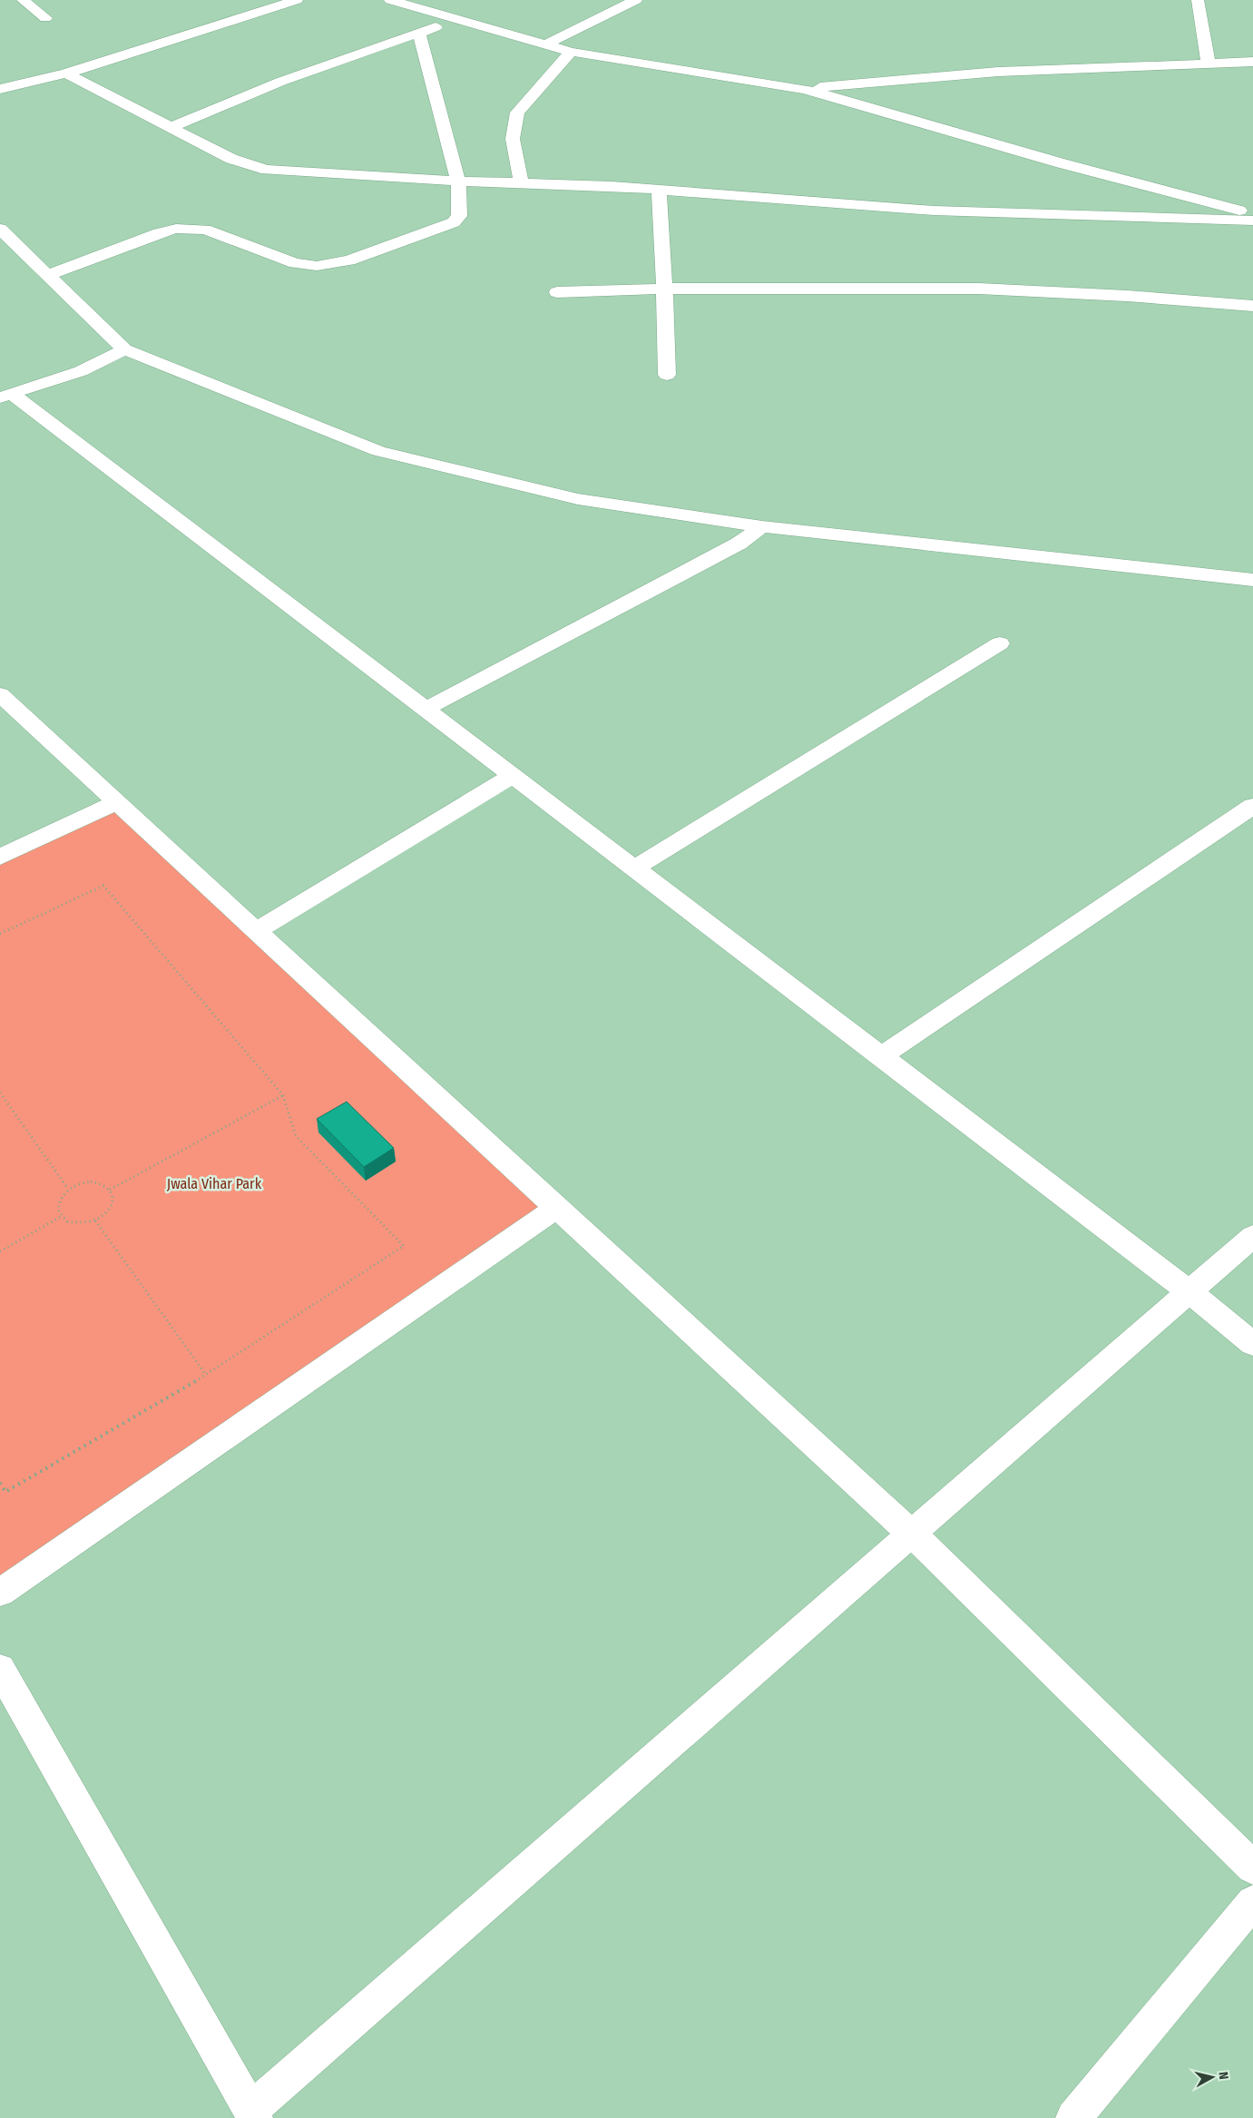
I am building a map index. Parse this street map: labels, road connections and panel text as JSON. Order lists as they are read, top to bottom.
{
  "parks": ["Jwala Vihar Park"],
  "north": "right"
}
